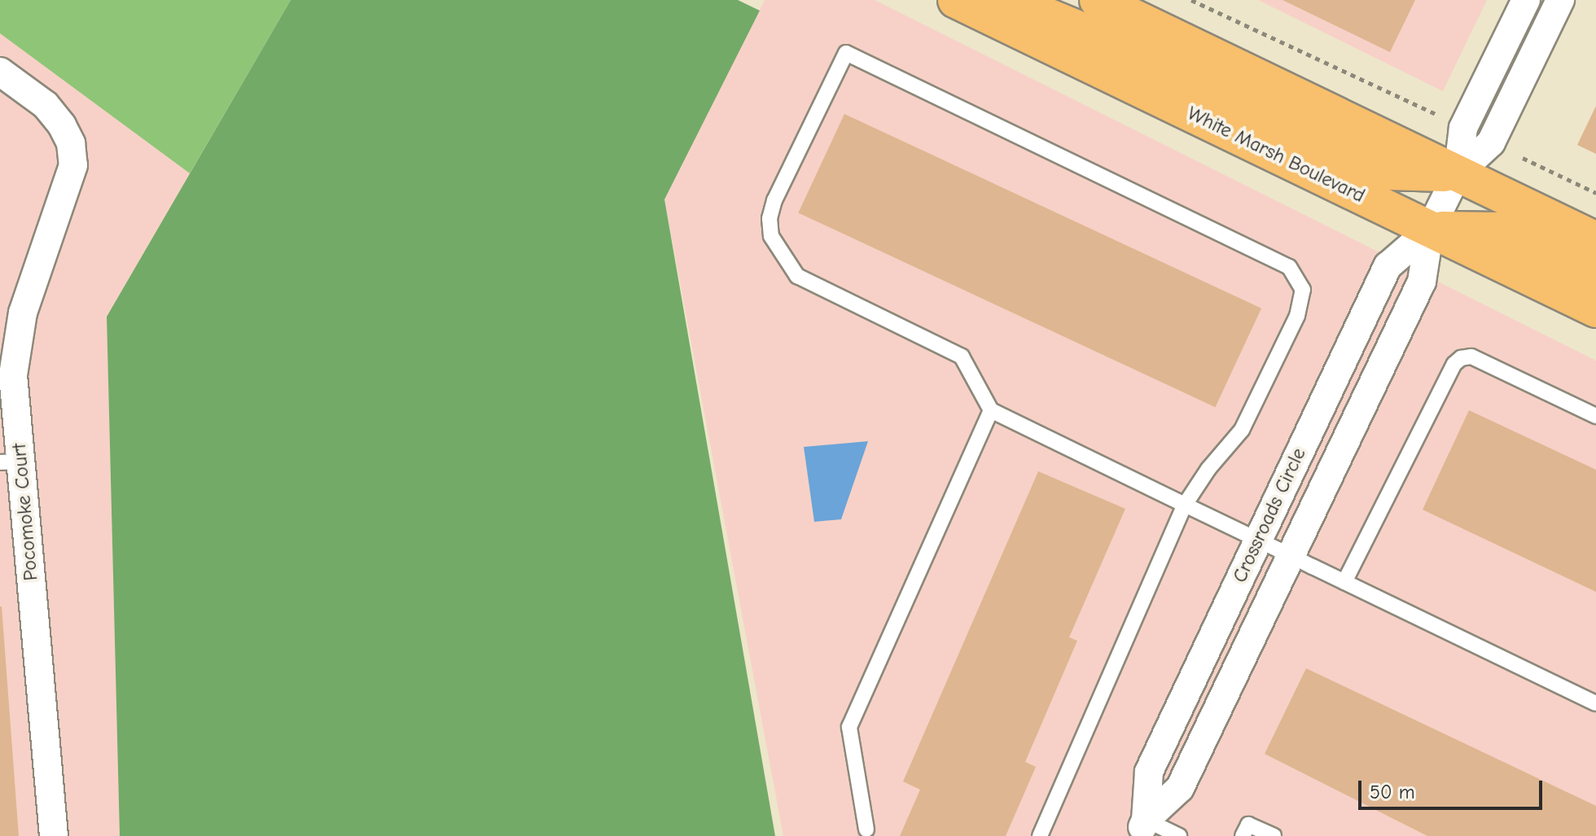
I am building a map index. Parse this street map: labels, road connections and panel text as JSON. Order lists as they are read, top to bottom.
{
  "streets": {
    "main road": ["White Marsh Boulevard"],
    "street": ["Pocomoke Court", "Crossroads Circle"]
  },
  "crossings": [
    ["White Marsh Boulevard", "Crossroads Circle"]
  ],
  "scale_bar": "50 m"
}
